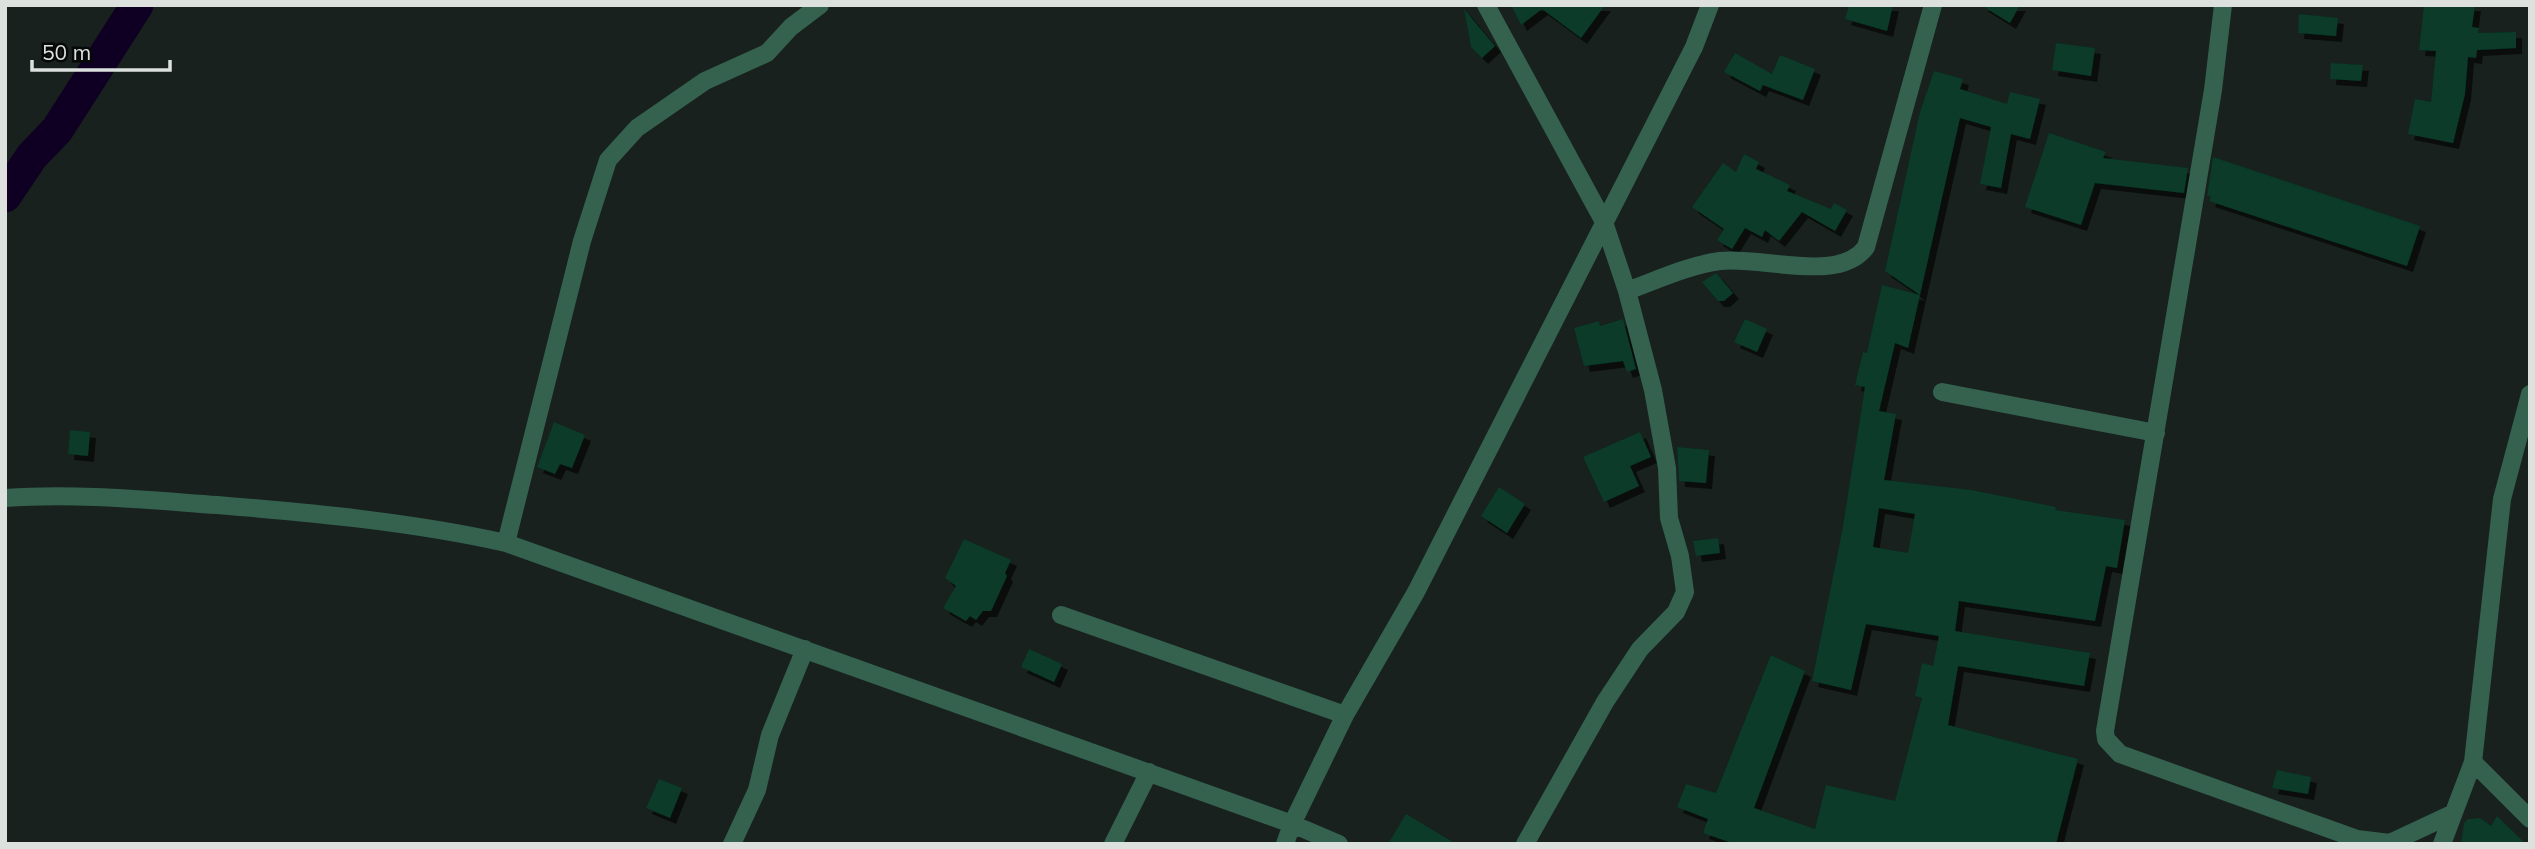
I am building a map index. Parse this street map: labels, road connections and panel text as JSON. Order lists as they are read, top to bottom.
{
  "scale_bar": "50 m"
}
